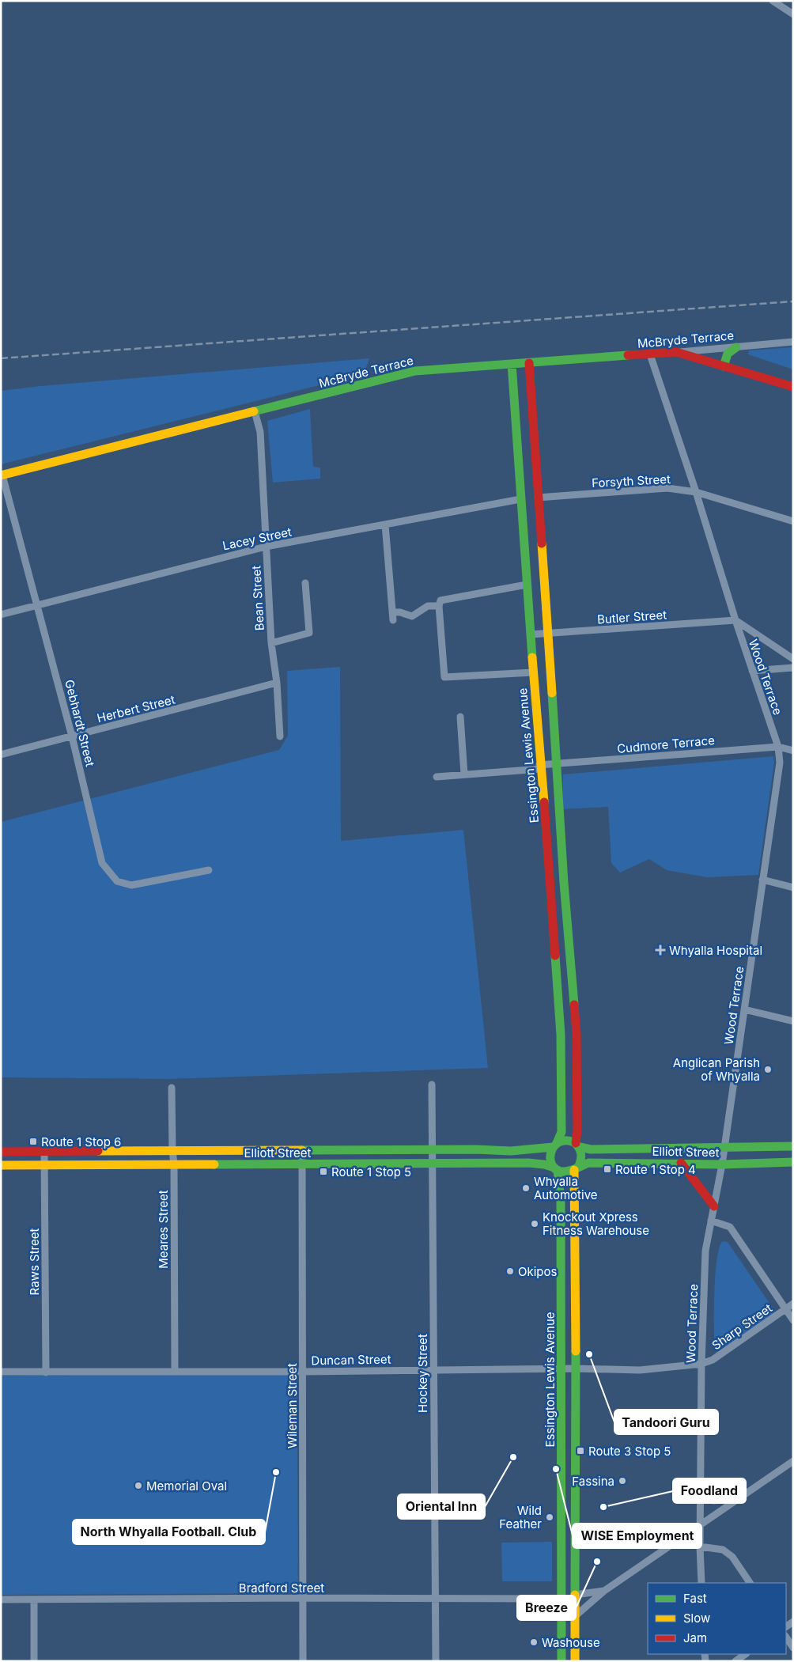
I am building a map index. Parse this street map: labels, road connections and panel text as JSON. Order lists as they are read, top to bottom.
{
  "streets": {
    "street": [
      "McBryde Terrace",
      "Forsyth Street",
      "Lacey Street",
      "Bean Street",
      "Butler Street",
      "Wood Terrace",
      "Herbert Street",
      "Gebhardt Street",
      "Cudmore Terrace",
      "Essington Lewis Avenue",
      "Elliott Street",
      "Meares Street",
      "Raws Street",
      "Sharp Street",
      "Duncan Street",
      "Hockey Street",
      "Wileman Street",
      "Bradford Street"
    ]
  },
  "crossings": [
    ["McBryde Terrace", "Bean Street"],
    ["McBryde Terrace", "Wood Terrace"],
    ["McBryde Terrace", "Gebhardt Street"],
    ["McBryde Terrace", "Essington Lewis Avenue"],
    ["Forsyth Street", "Wood Terrace"],
    ["Lacey Street", "Bean Street"],
    ["Lacey Street", "Gebhardt Street"],
    ["Lacey Street", "Essington Lewis Avenue"],
    ["Bean Street", "Herbert Street"],
    ["Butler Street", "Wood Terrace"],
    ["Butler Street", "Essington Lewis Avenue"],
    ["Wood Terrace", "Cudmore Terrace"],
    ["Wood Terrace", "Elliott Street"],
    ["Wood Terrace", "Sharp Street"],
    ["Wood Terrace", "Duncan Street"],
    ["Herbert Street", "Gebhardt Street"],
    ["Cudmore Terrace", "Essington Lewis Avenue"],
    ["Essington Lewis Avenue", "Elliott Street"],
    ["Essington Lewis Avenue", "Duncan Street"],
    ["Essington Lewis Avenue", "Bradford Street"],
    ["Elliott Street", "Meares Street"],
    ["Elliott Street", "Raws Street"],
    ["Elliott Street", "Hockey Street"],
    ["Elliott Street", "Wileman Street"],
    ["Meares Street", "Duncan Street"],
    ["Raws Street", "Duncan Street"],
    ["Sharp Street", "Duncan Street"],
    ["Duncan Street", "Hockey Street"],
    ["Duncan Street", "Wileman Street"],
    ["Hockey Street", "Bradford Street"],
    ["Wileman Street", "Bradford Street"]
  ],
  "places": {
    "health": ["Whyalla Hospital"],
    "other": [
      "Anglican Parish of Whyalla",
      "Whyalla Automotive",
      "Knockout Xpress Fitness Warehouse",
      "Okipos",
      "Tandoori Guru",
      "Oriental Inn",
      "WISE Employment",
      "North Whyalla Football. Club",
      "Fassina",
      "Memorial Oval",
      "Foodland",
      "Wild Feather",
      "Breeze",
      "Washouse"
    ],
    "transit": [
      "Route 1 Stop 6",
      "Route 1 Stop 4",
      "Route 1 Stop 5",
      "Route 3 Stop 5"
    ]
  },
  "legend": ["Fast", "Slow", "Jam"]
}
